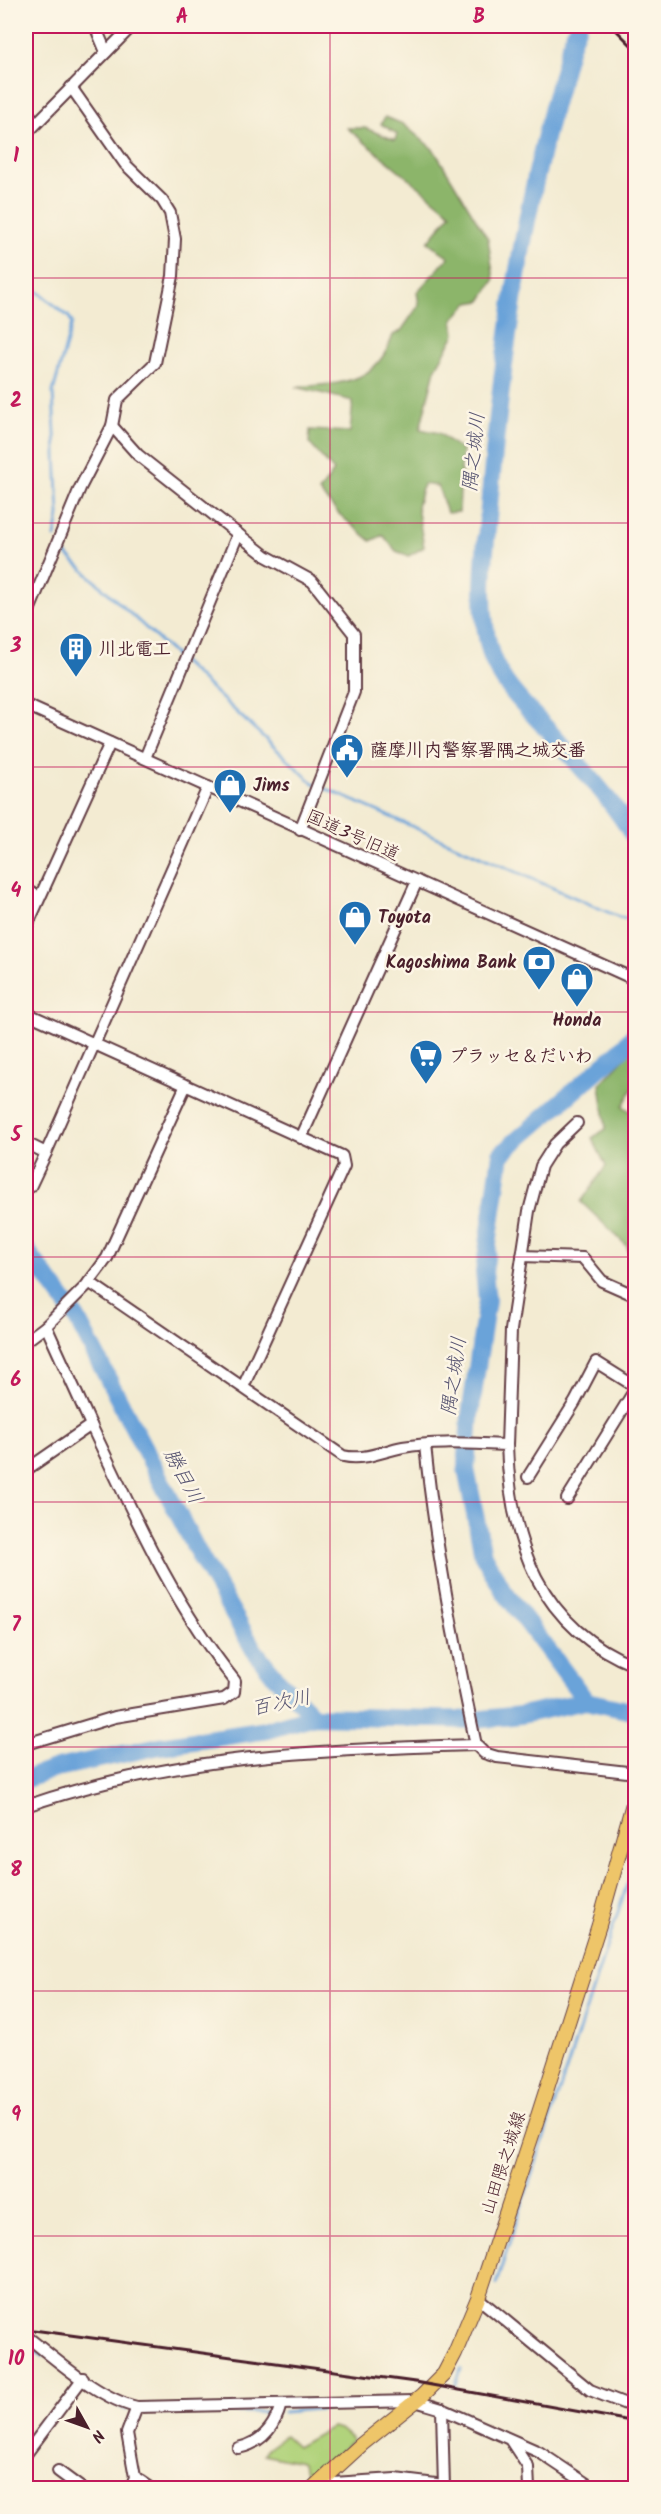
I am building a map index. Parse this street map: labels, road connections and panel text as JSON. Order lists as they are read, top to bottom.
{
  "streets": {
    "main road": ["山田隈之城線"],
    "street": ["国道3号旧道"]
  },
  "water": ["隅之城川", "勝目川", "百次川"],
  "places": {
    "building": ["川北電工"],
    "public building": ["薩摩川内警察署隅之城交番"],
    "shop": ["Jims", "Toyota", "Honda"],
    "bank": ["Kagoshima Bank"],
    "supermarket": ["プラッセ＆だいわ"]
  },
  "north": "bottom right",
  "grid": {
    "columns": ["A", "B"],
    "rows": [
      "1",
      "2",
      "3",
      "4",
      "5",
      "6",
      "7",
      "8",
      "9",
      "10"
    ]
  }
}
